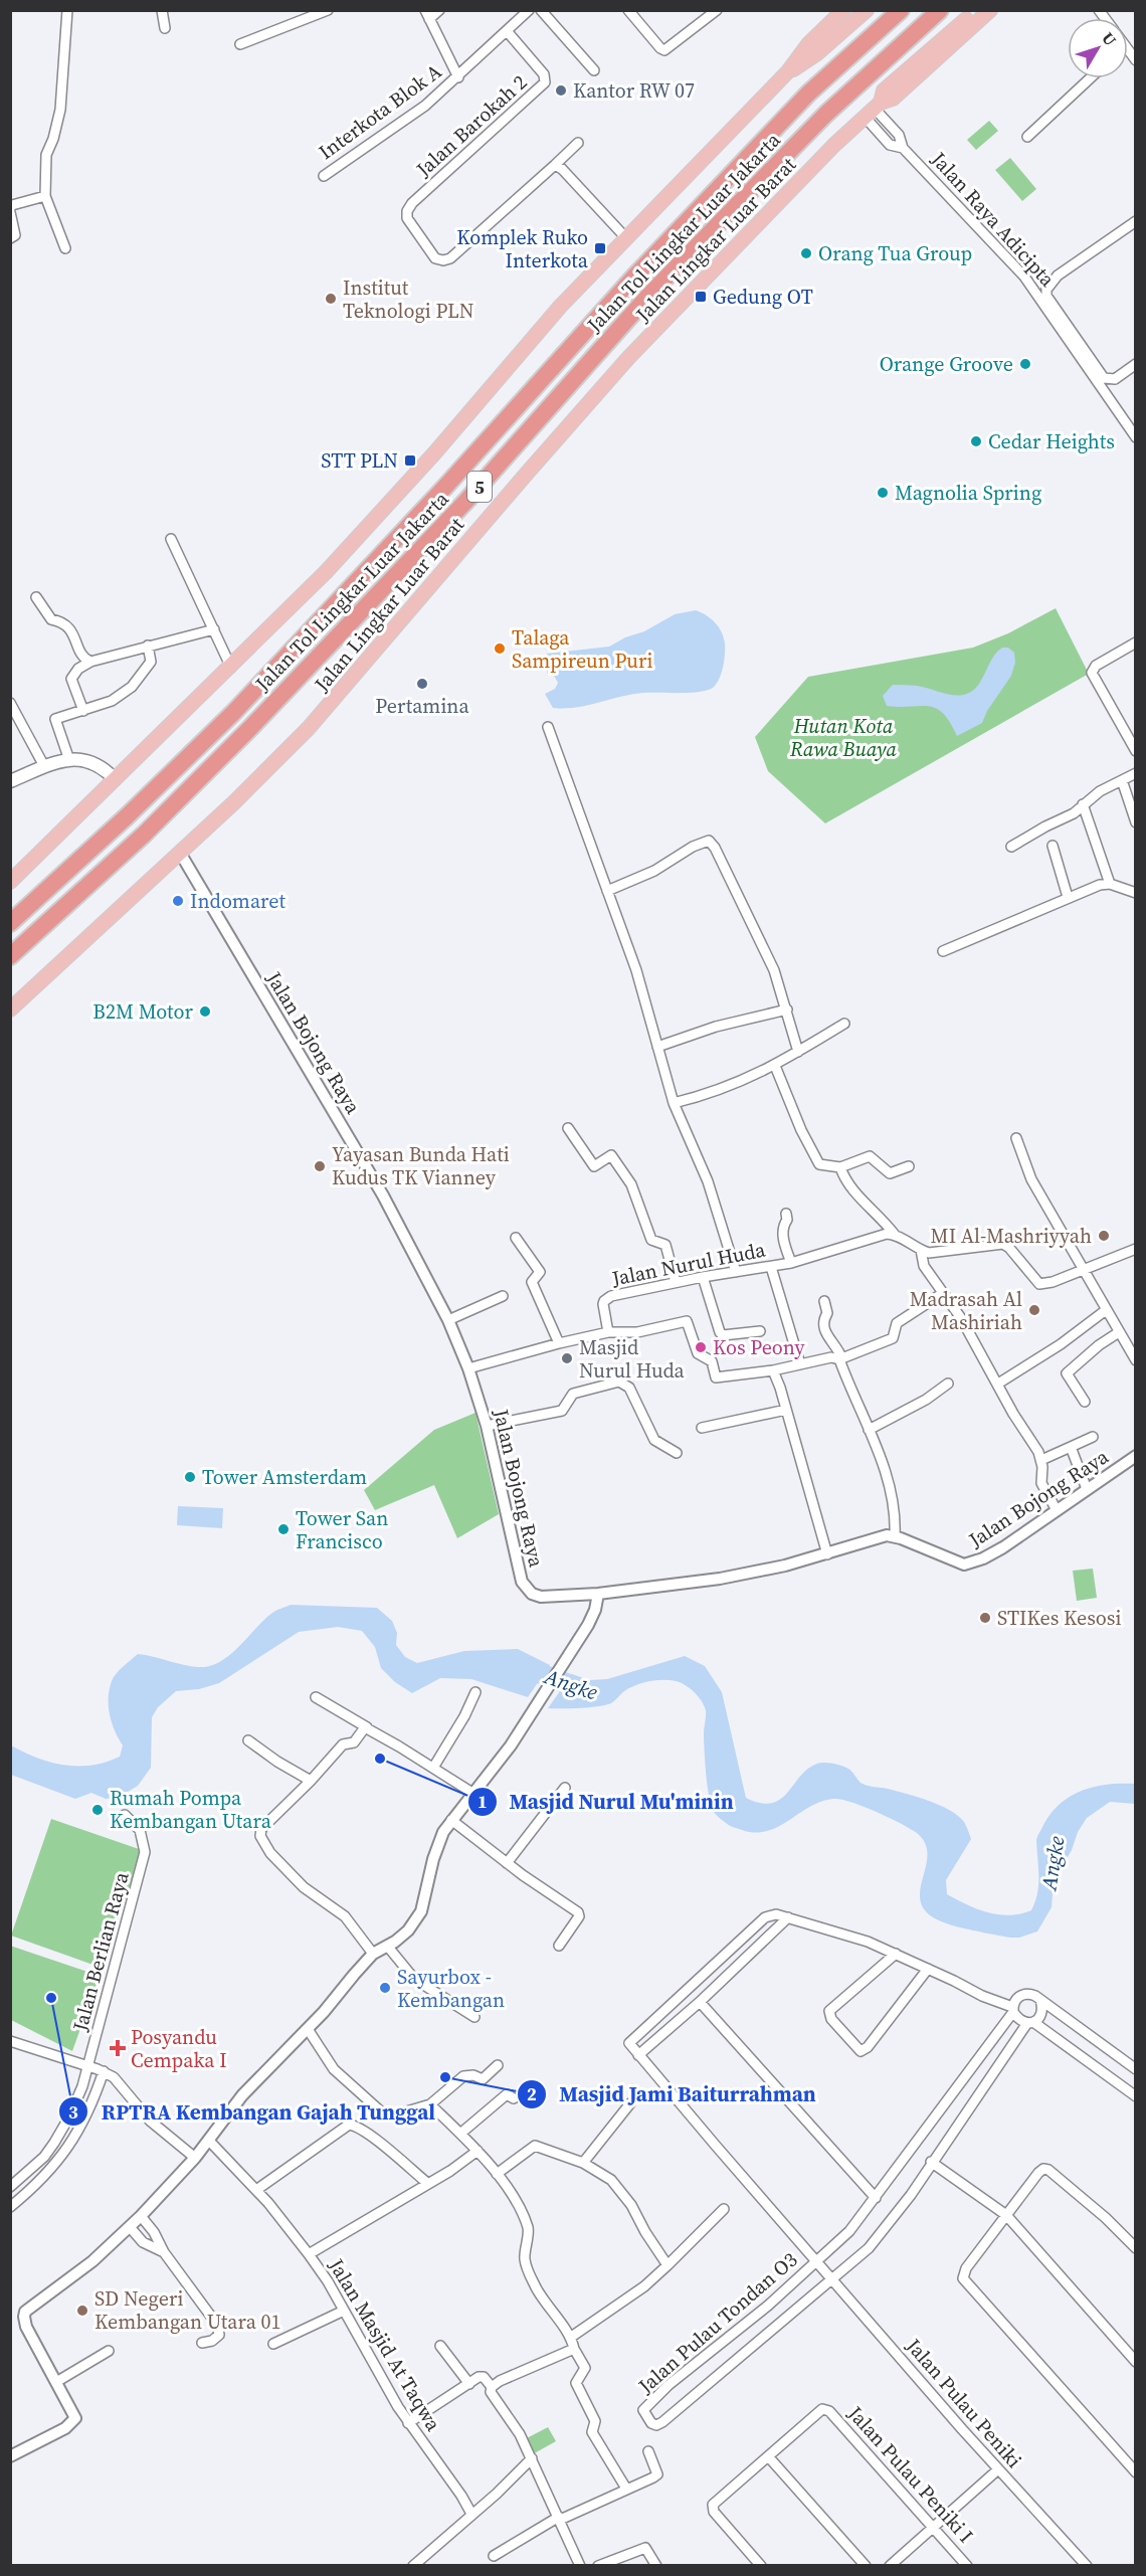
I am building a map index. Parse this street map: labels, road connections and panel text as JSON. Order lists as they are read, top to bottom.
{
  "streets": {
    "highway": ["Jalan Tol Lingkar Luar Jakarta", "5"],
    "main road": ["Jalan Lingkar Luar Barat"],
    "street": [
      "Interkota Blok A",
      "Jalan Barokah 2",
      "Jalan Raya Adicipta",
      "Jalan Bojong Raya",
      "Jalan Nurul Huda",
      "Jalan Berlian Raya",
      "Jalan Pulau Tondan O3",
      "Jalan Masjid At Taqwa",
      "Jalan Pulau Peniki",
      "Jalan Pulau Peniki I"
    ]
  },
  "crossings": [
    ["Interkota Blok A", "Jalan Barokah 2"],
    ["Jalan Raya Adicipta", "Jalan Lingkar Luar Barat"],
    ["Jalan Lingkar Luar Barat", "Jalan Bojong Raya"],
    ["Jalan Pulau Tondan O3", "Jalan Pulau Peniki"]
  ],
  "water": ["Angke"],
  "parks": ["Hutan Kota Rawa Buaya"],
  "places": {
    "other": [
      "Kantor RW 07",
      "Orang Tua Group",
      "Institut Teknologi PLN",
      "Orange Groove",
      "Cedar Heights",
      "Magnolia Spring",
      "Talaga Sampireun Puri",
      "Pertamina",
      "Indomaret",
      "B2M Motor",
      "Yayasan Bunda Hati Kudus TK Vianney",
      "MI Al-Mashriyyah",
      "Madrasah Al Mashiriah",
      "Kos Peony",
      "Masjid Nurul Huda",
      "Tower Amsterdam",
      "Tower San Francisco",
      "STIKes Kesosi",
      "Masjid Nurul Mu'minin",
      "Rumah Pompa Kembangan Utara",
      "Sayurbox - Kembangan",
      "RPTRA Kembangan Gajah Tunggal",
      "Masjid Jami Baiturrahman",
      "SD Negeri Kembangan Utara 01"
    ],
    "transit": ["Komplek Ruko Interkota", "Gedung OT", "STT PLN"],
    "health": ["Posyandu Cempaka I"]
  },
  "north": "top right"
}
